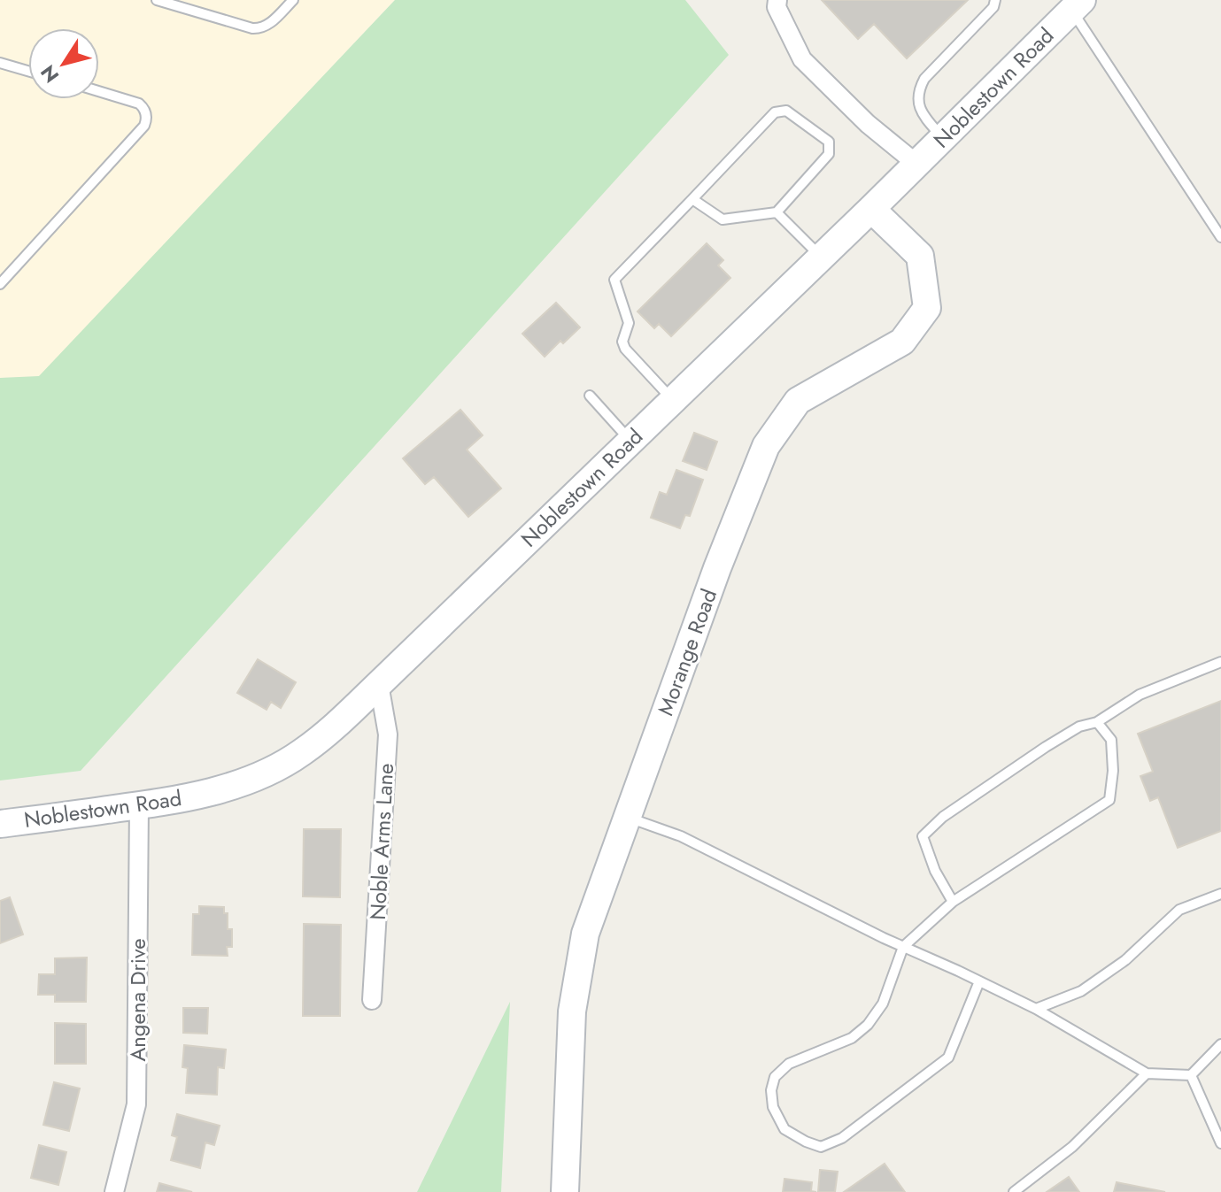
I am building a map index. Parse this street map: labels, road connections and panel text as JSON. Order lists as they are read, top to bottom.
{
  "streets": {
    "main road": ["Noblestown Road", "Morange Road"],
    "street": ["Noble Arms Lane", "Angena Drive"]
  },
  "crossings": [
    ["Noblestown Road", "Morange Road"],
    ["Noblestown Road", "Noble Arms Lane"],
    ["Noblestown Road", "Angena Drive"]
  ],
  "north": "bottom left"
}
